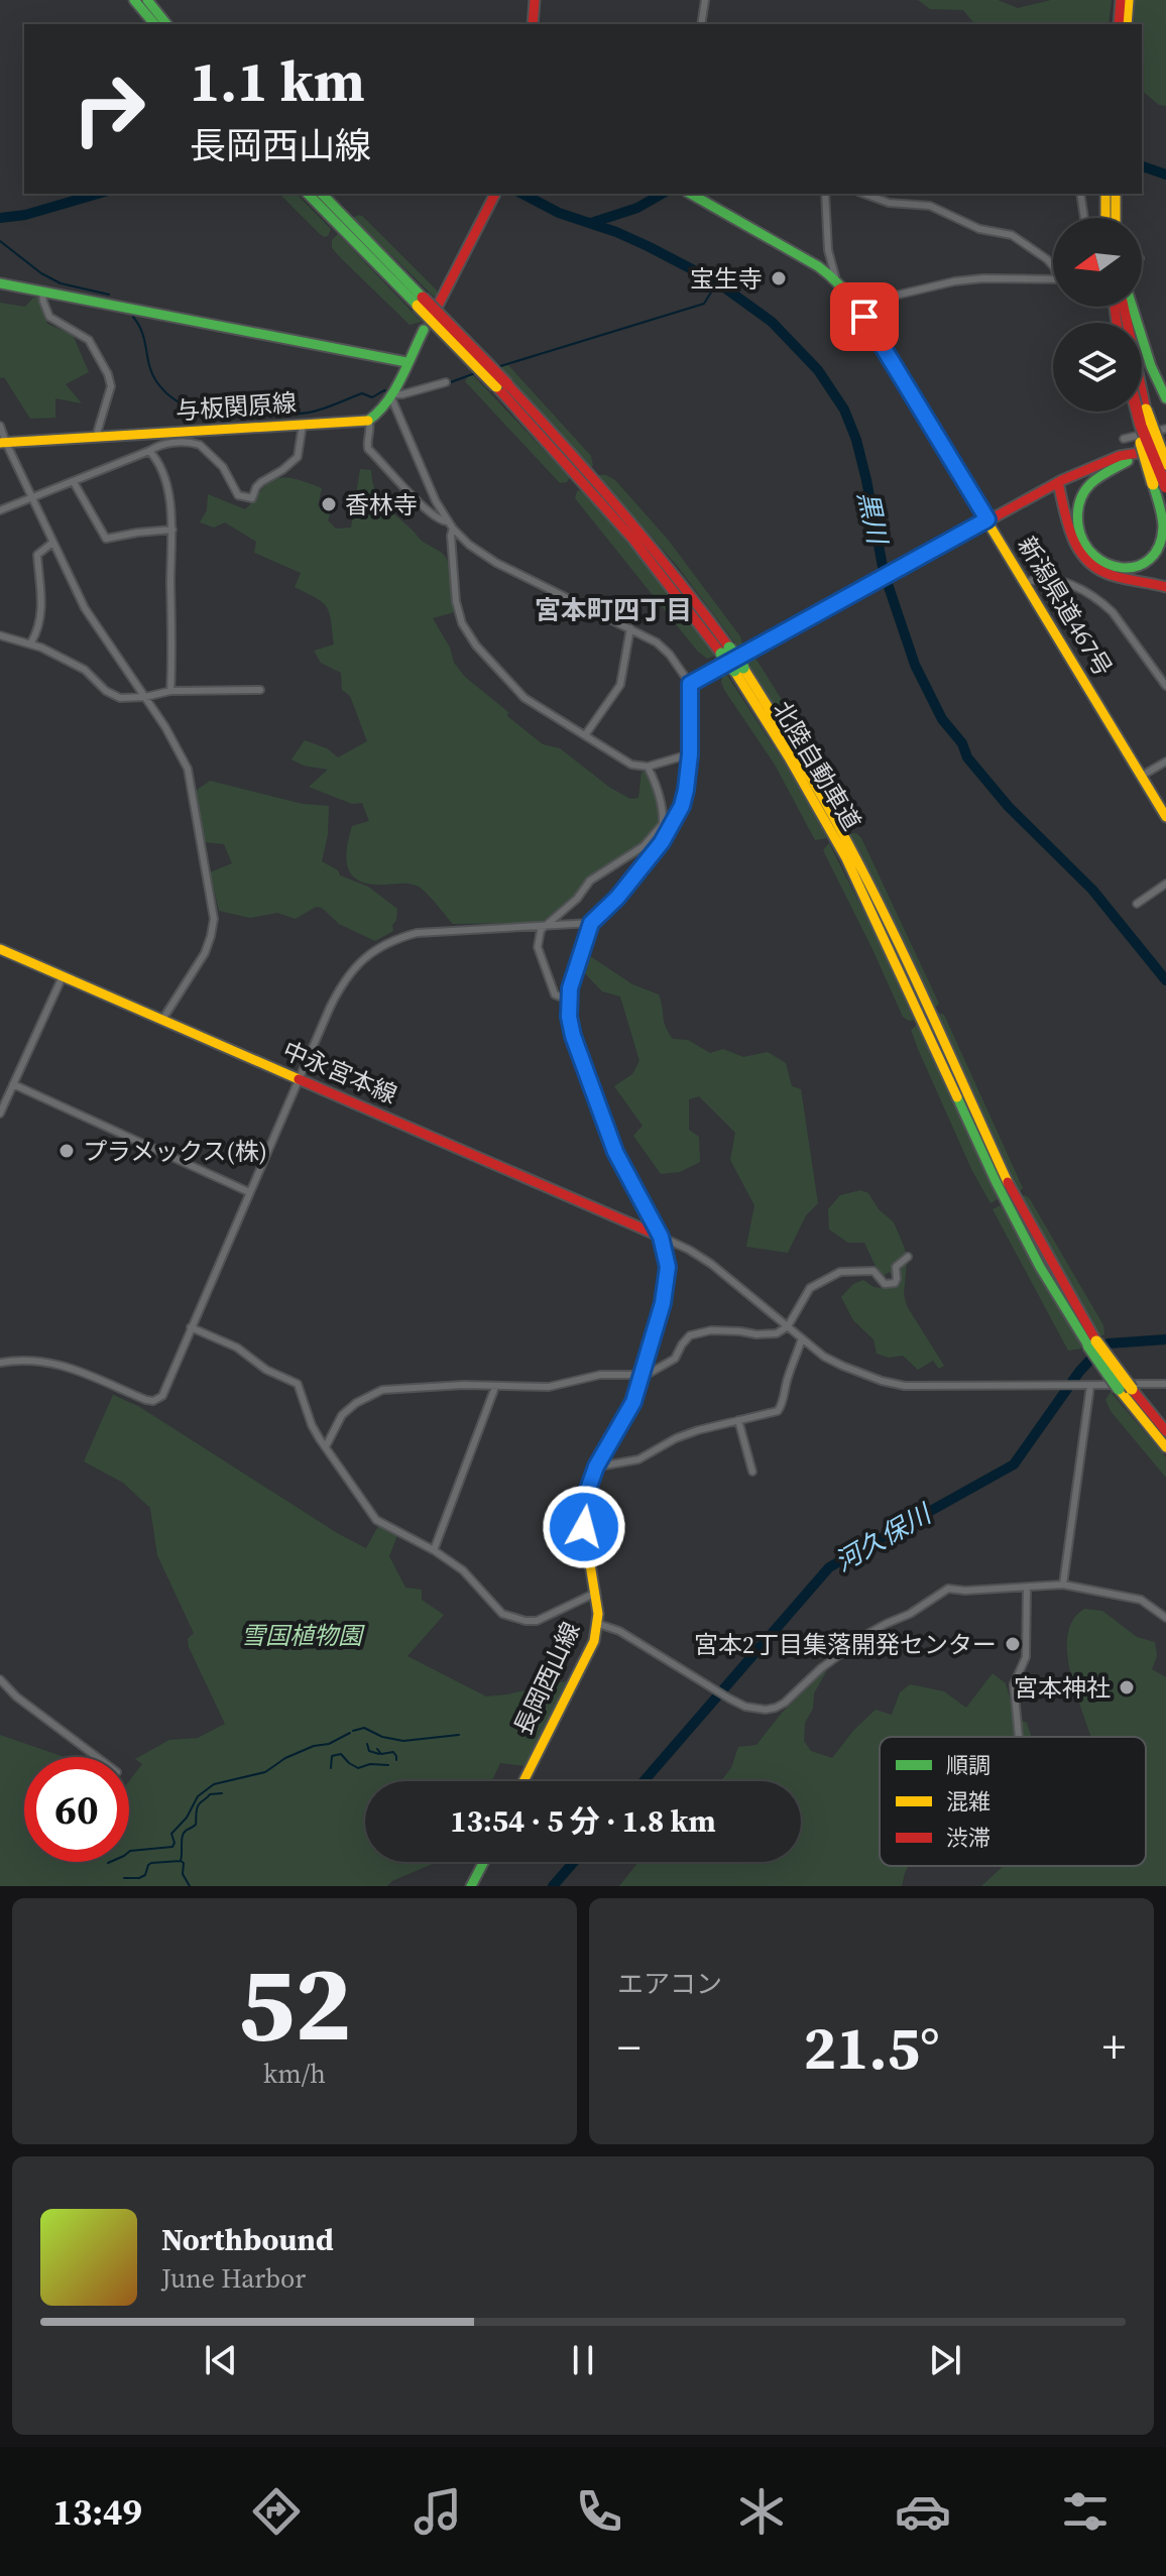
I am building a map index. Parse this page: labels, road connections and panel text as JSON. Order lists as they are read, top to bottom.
{
  "streets": {
    "main road": [
      "与板関原線",
      "新潟県道467号",
      "北陸自動車道",
      "中永宮本線",
      "長岡西山線"
    ]
  },
  "crossings": [
    ["中永宮本線", "長岡西山線"]
  ],
  "districts": ["宮本町四丁目"],
  "water": ["黒川", "河久保川"],
  "parks": ["雪国植物園"],
  "places": [
    "宝生寺",
    "香林寺",
    "プラメックス(株)",
    "宮本2丁目集落開発センター",
    "宮本神社"
  ],
  "legend": ["順調", "混雑", "渋滞"],
  "north": "left",
  "page": {
    "turn": ["1.1 km", "長岡西山線"],
    "limit": "60",
    "trip": "13:54 · 5 分 · 1.8 km",
    "tile": [
      ["52", "km/h"],
      "エアコン"
    ],
    "heat": ["−", "21.5°", "+"],
    "song": ["Northbound", "June Harbor"],
    "tabs": "13:49"
  }
}
